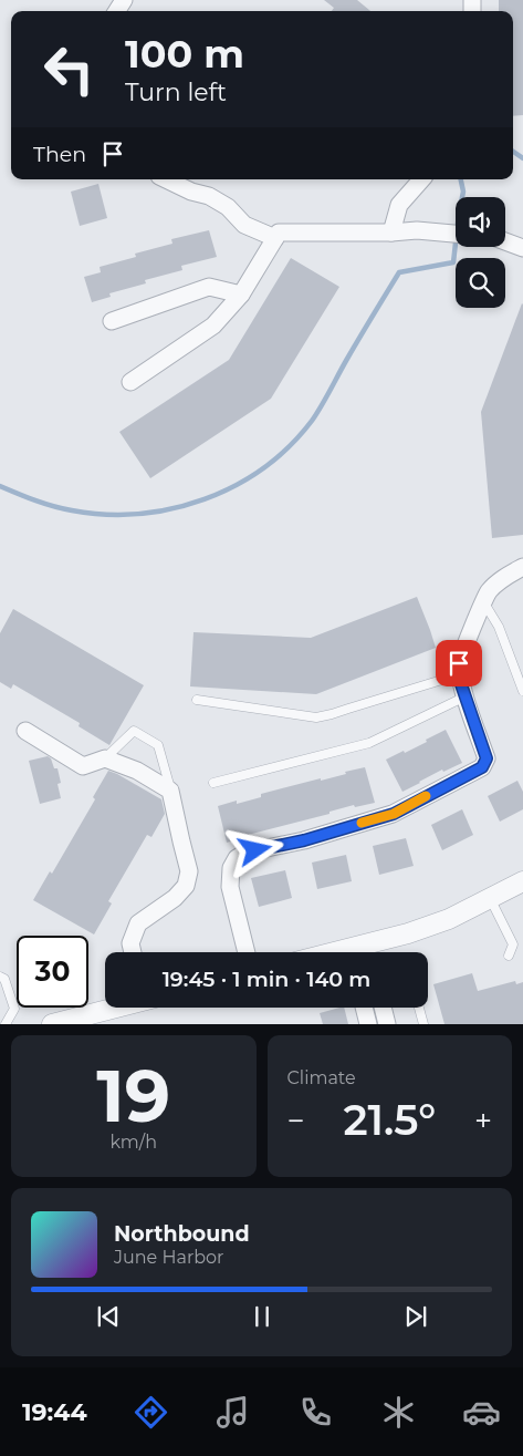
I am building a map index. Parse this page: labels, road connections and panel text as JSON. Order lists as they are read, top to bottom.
{
  "page": {
    "turn": ["100 m", "Turn left"],
    "then": "Then",
    "limit": "30",
    "trip": "19:45 · 1 min · 140 m",
    "tile": [
      ["19", "km/h"],
      "Climate"
    ],
    "heat": ["−", "21.5°", "+"],
    "song": ["Northbound", "June Harbor"],
    "tabs": "19:44"
  }
}
